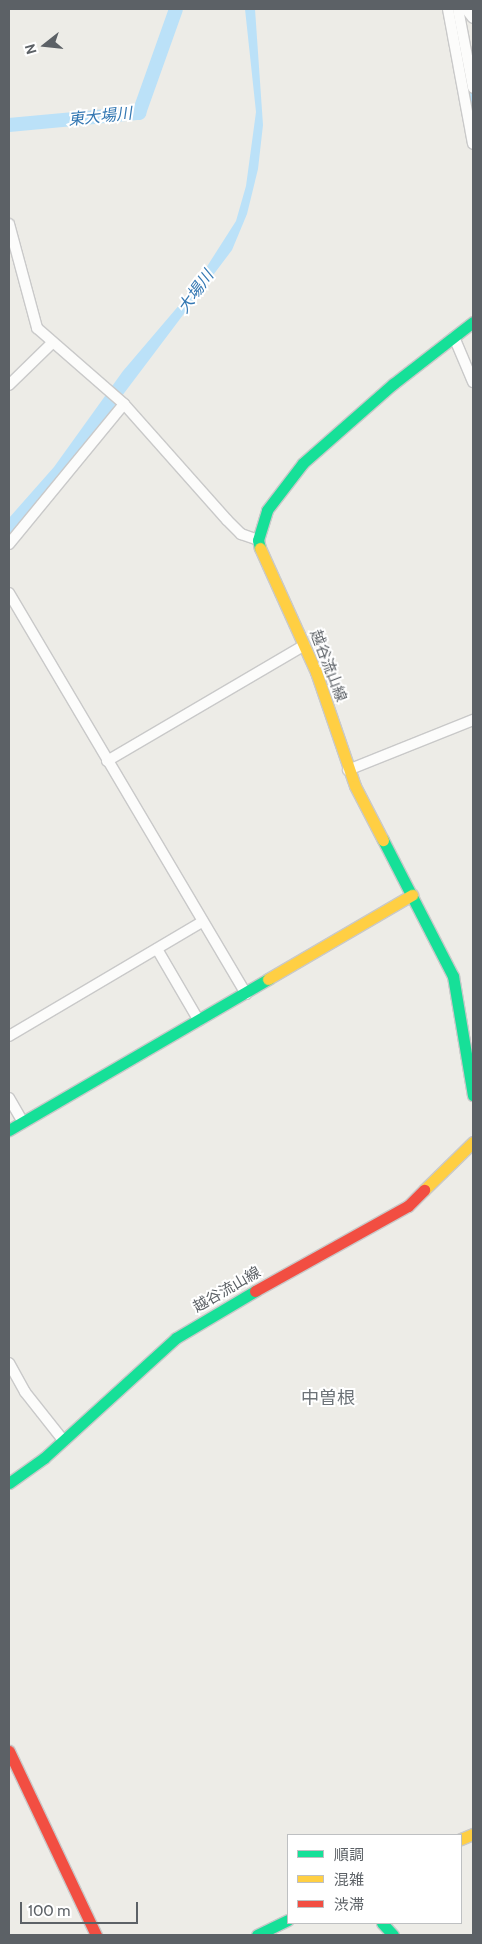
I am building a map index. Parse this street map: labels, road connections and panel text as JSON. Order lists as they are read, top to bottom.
{
  "streets": {
    "main road": ["越谷流山線"]
  },
  "districts": ["中曽根"],
  "water": ["東大場川", "大場川"],
  "legend": ["順調", "混雑", "渋滞"],
  "scale_bar": "100 m",
  "north": "left"
}
